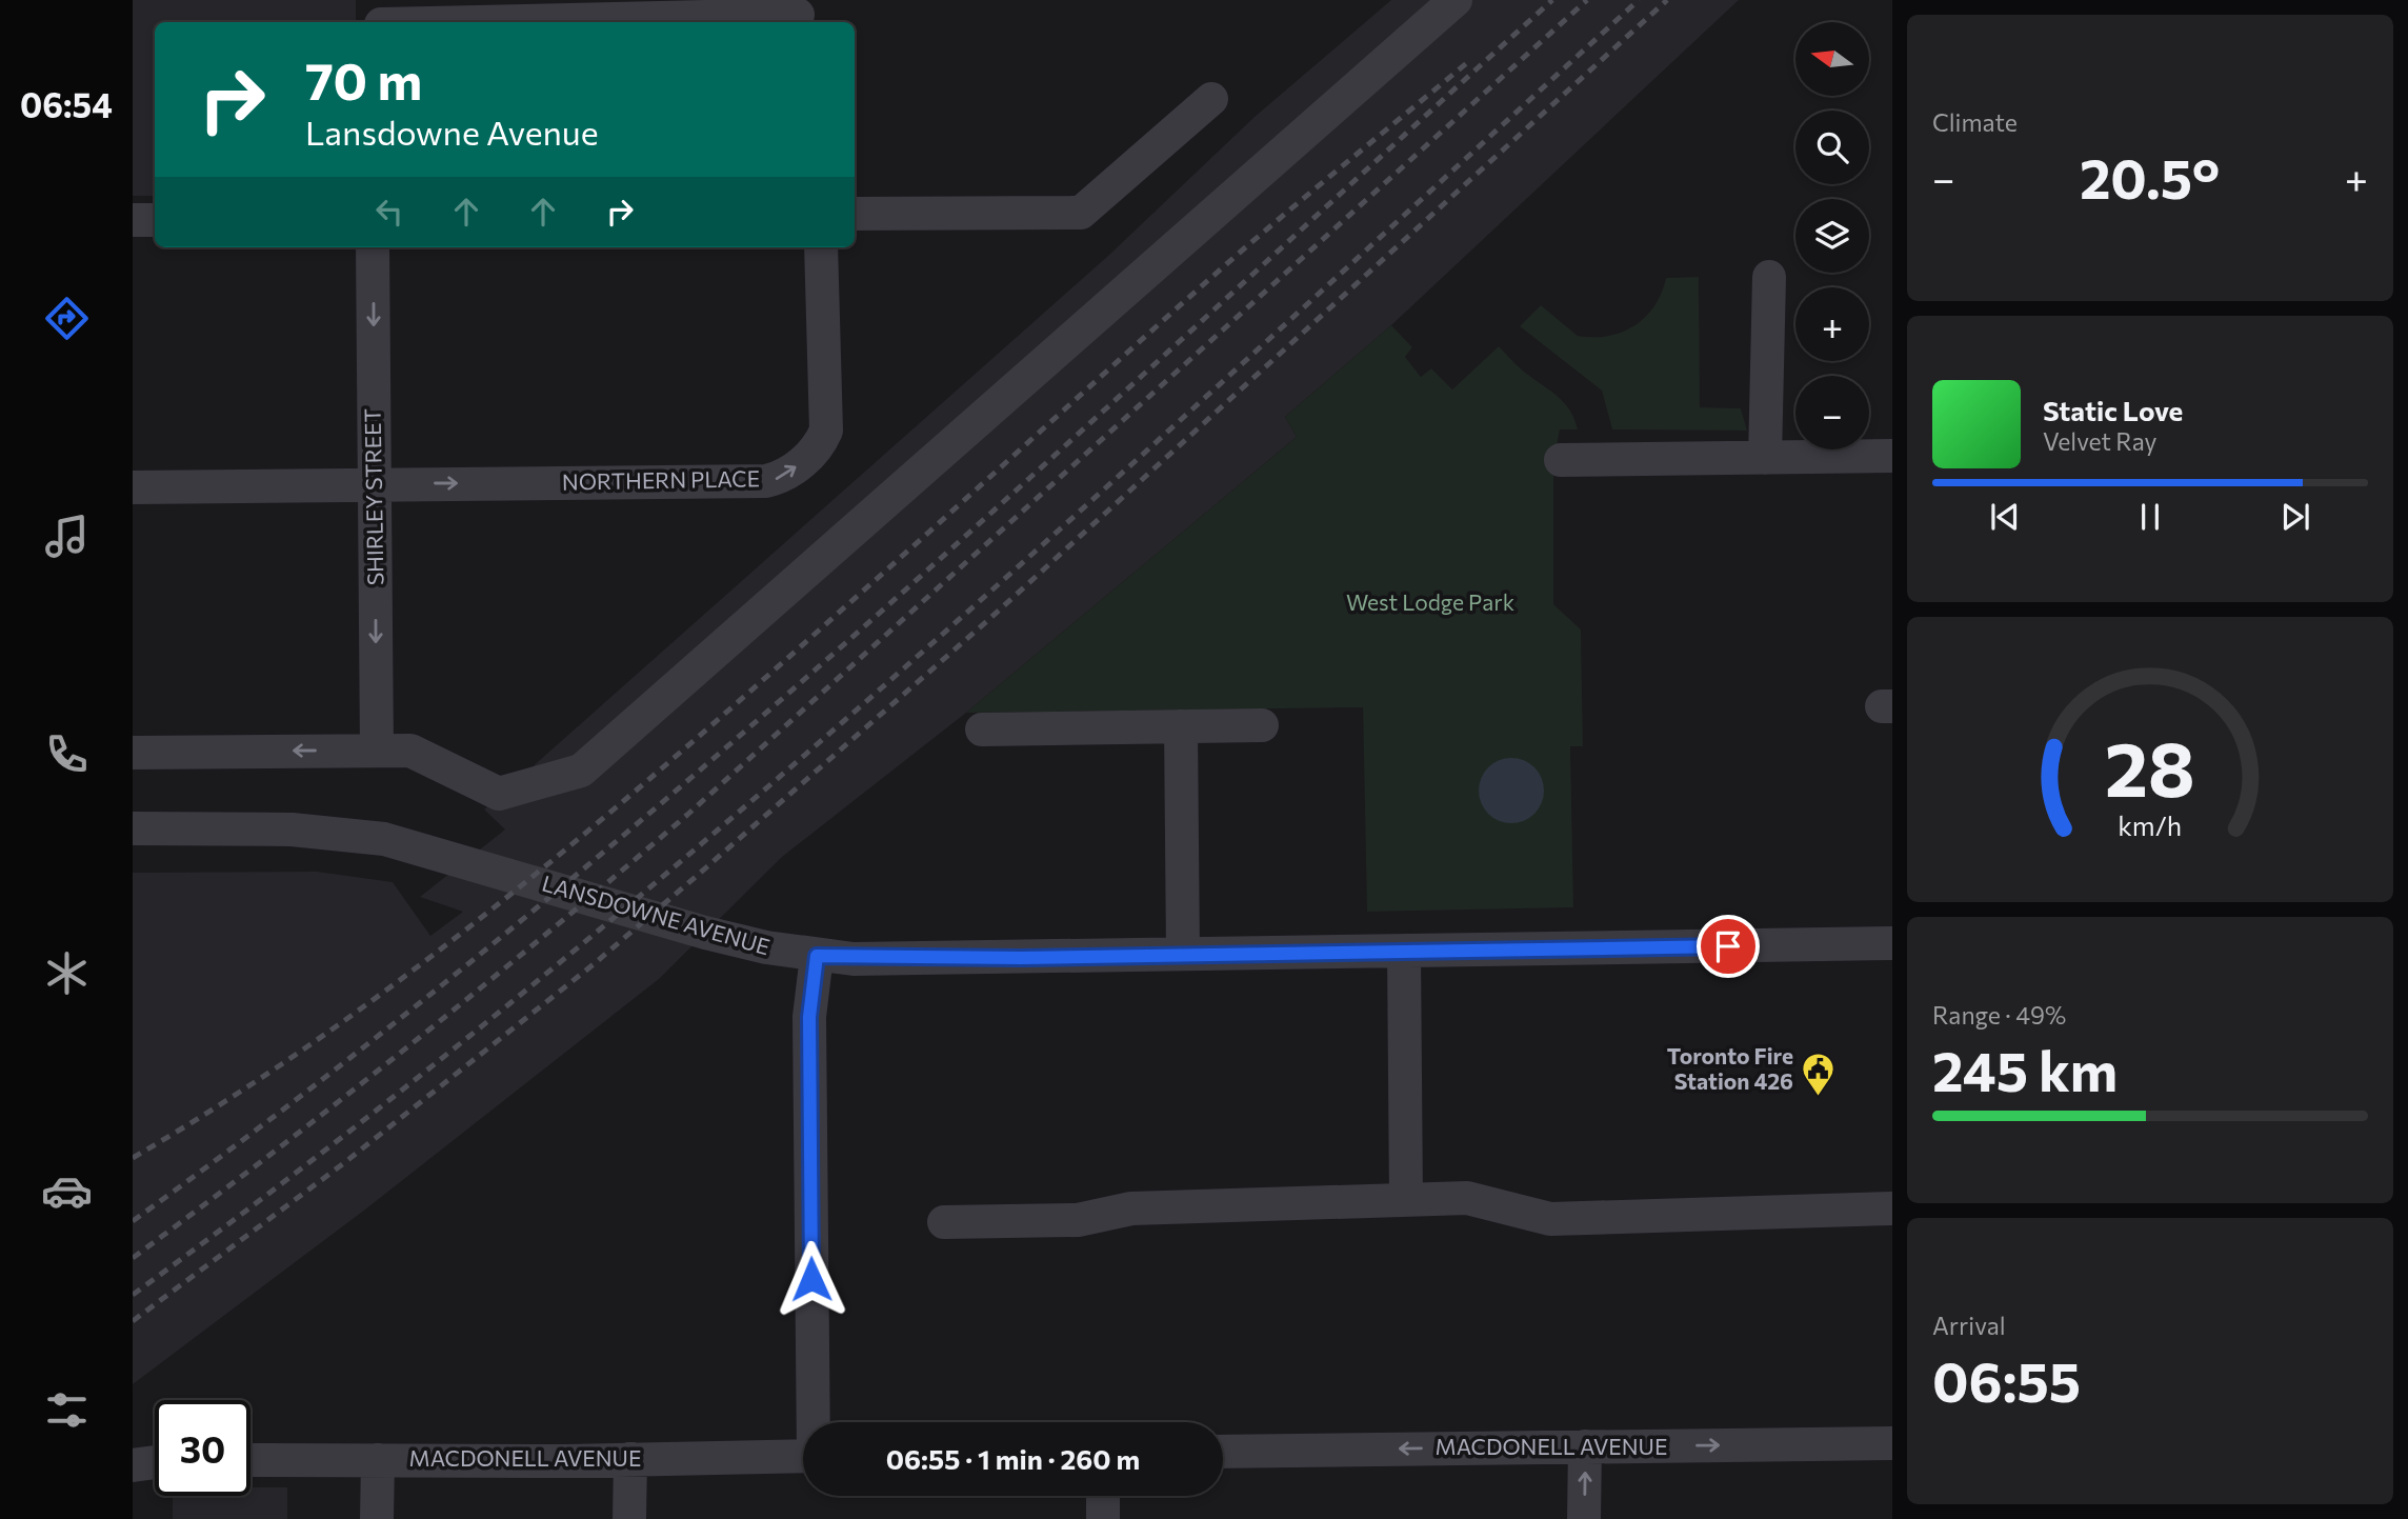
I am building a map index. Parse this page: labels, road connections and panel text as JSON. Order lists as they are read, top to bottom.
{
  "streets": {
    "street": [
      "NORTHERN PLACE",
      "SHIRLEY STREET",
      "LANSDOWNE AVENUE",
      "MACDONELL AVENUE"
    ]
  },
  "crossings": [
    ["NORTHERN PLACE", "SHIRLEY STREET"]
  ],
  "one_way": ["SHIRLEY STREET"],
  "parks": ["West Lodge Park"],
  "places": {
    "public building": ["Toronto Fire Station 426"]
  },
  "north": "left",
  "page": {
    "tabs": "06:54",
    "tile": [
      "Climate",
      ["Range · 49%", "245 km"],
      ["Arrival", "06:55"]
    ],
    "map_buttons": ["+", "−"],
    "turn": ["70 m", "Lansdowne Avenue"],
    "heat": ["−", "20.5°", "+"],
    "song": ["Static Love", "Velvet Ray"],
    "limit": "30",
    "trip": "06:55 · 1 min · 260 m",
    "gauge": ["28", "km/h"]
  }
}
